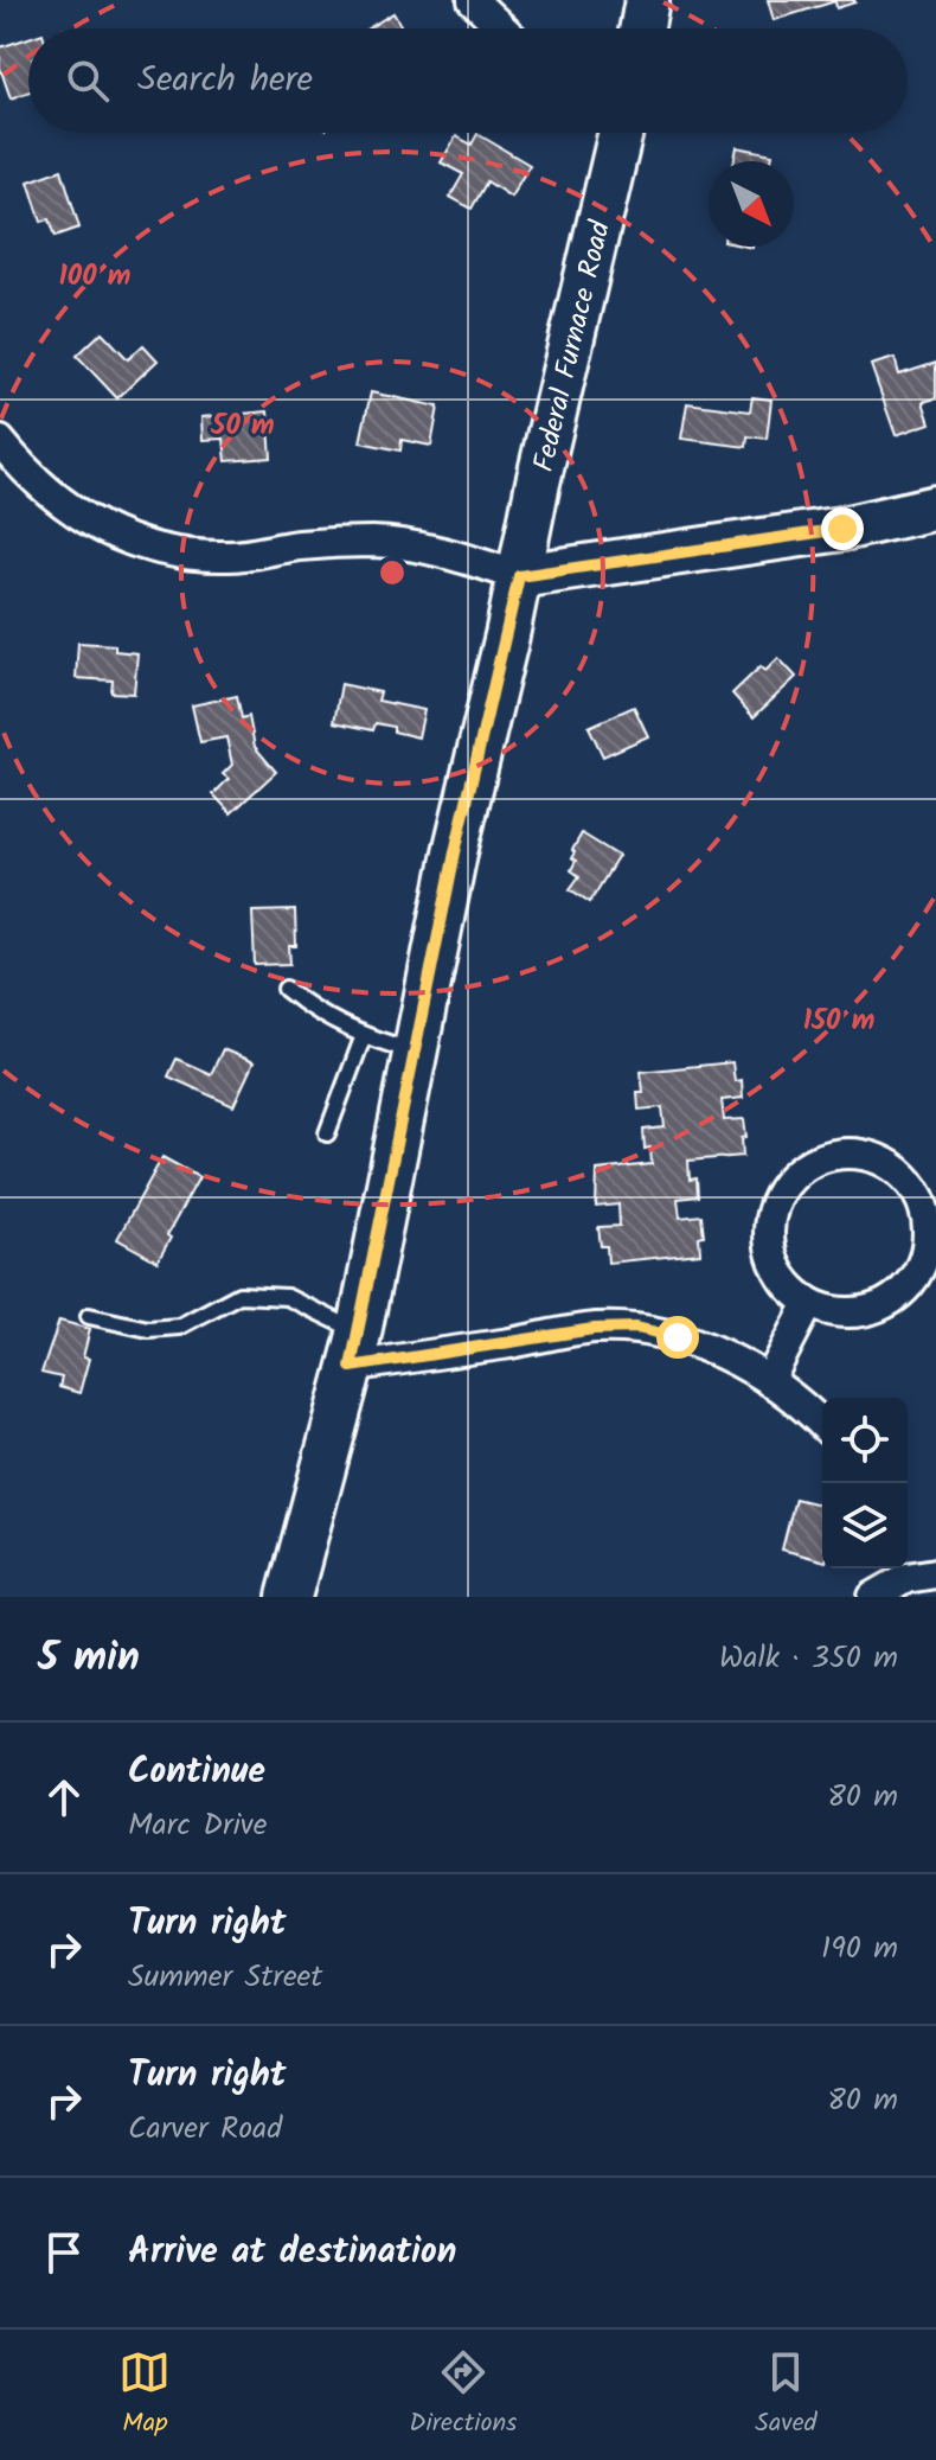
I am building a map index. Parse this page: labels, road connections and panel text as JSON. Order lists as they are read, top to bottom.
{
  "streets": {
    "main road": ["Federal Furnace Road"]
  },
  "north": "bottom right",
  "page": {
    "search": "Search here",
    "heading": ["5 min", "Walk · 350 m"],
    "list": [
      ["Continue", "Marc Drive", "80 m"],
      ["Turn right", "Summer Street", "190 m"],
      ["Turn right", "Carver Road", "80 m"],
      "Arrive at destination"
    ],
    "nav": ["Map", "Directions", "Saved"]
  },
  "rings": ["100 m", "50 m", "150 m"]
}
